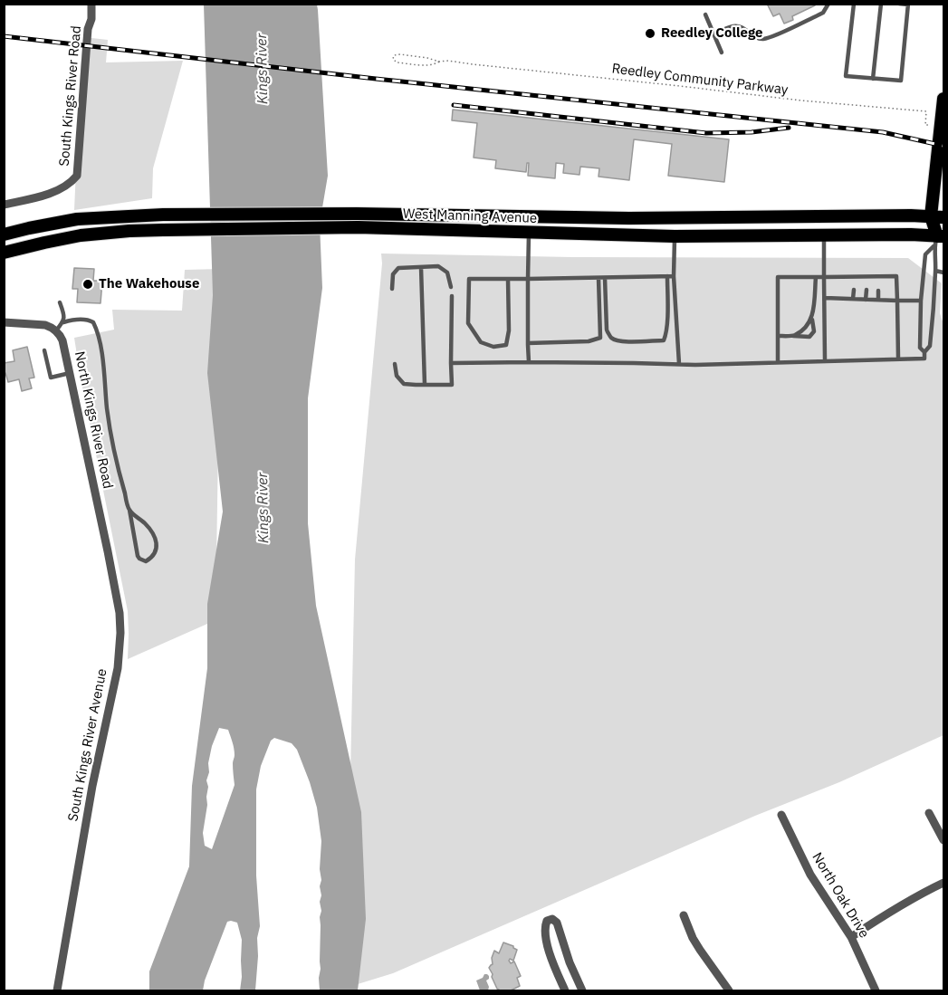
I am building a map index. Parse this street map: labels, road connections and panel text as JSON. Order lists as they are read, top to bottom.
{
  "streets": {
    "main road": ["West Manning Avenue"],
    "street": [
      "South Kings River Road",
      "North Kings River Road",
      "South Kings River Avenue",
      "North Oak Drive"
    ],
    "path": ["Reedley Community Parkway"]
  },
  "crossings": [
    ["North Kings River Road", "South Kings River Avenue"]
  ],
  "water": ["Kings River"],
  "places": ["Reedley College", "The Wakehouse"]
}
